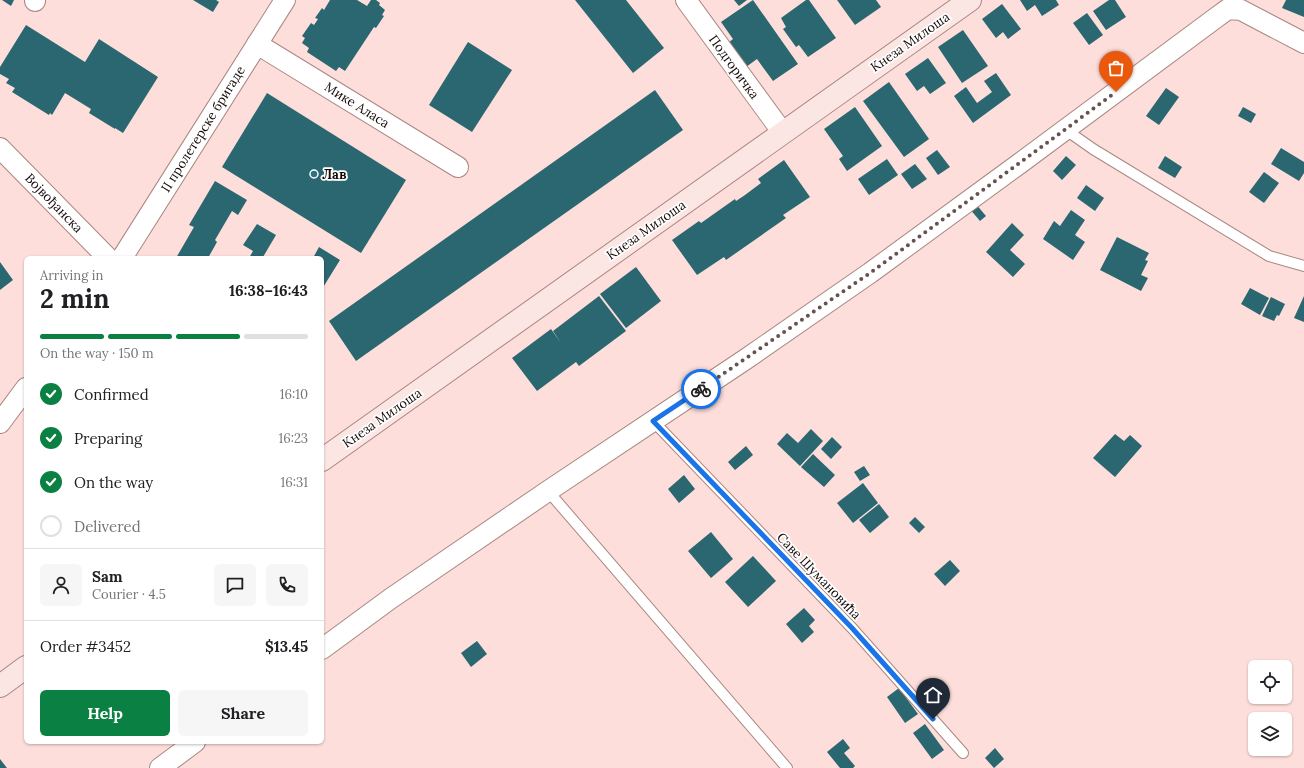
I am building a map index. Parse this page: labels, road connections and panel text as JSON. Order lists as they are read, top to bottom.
{
  "streets": {
    "main road": ["Кнеза Милоша"],
    "street": [
      "Подгоричка",
      "Мике Аласа",
      "II пролетерске бригаде",
      "Војвођанска"
    ],
    "lane": ["Саве Шумановића"]
  },
  "crossings": [
    ["Кнеза Милоша", "Подгоричка"],
    ["Мике Аласа", "II пролетерске бригаде"]
  ],
  "places": ["Лав"],
  "page": {
    "heading": ["2 min", "Arriving in", "16:38–16:43"],
    "panel": [
      "Sam",
      "Courier · 4.5",
      "Order #3452",
      "$13.45"
    ],
    "bar": "On the way · 150 m",
    "list": [
      ["Confirmed", "16:10"],
      ["Preparing", "16:23"],
      ["On the way", "16:31"],
      "Delivered"
    ],
    "buttons": ["Help", "Share"]
  }
}
